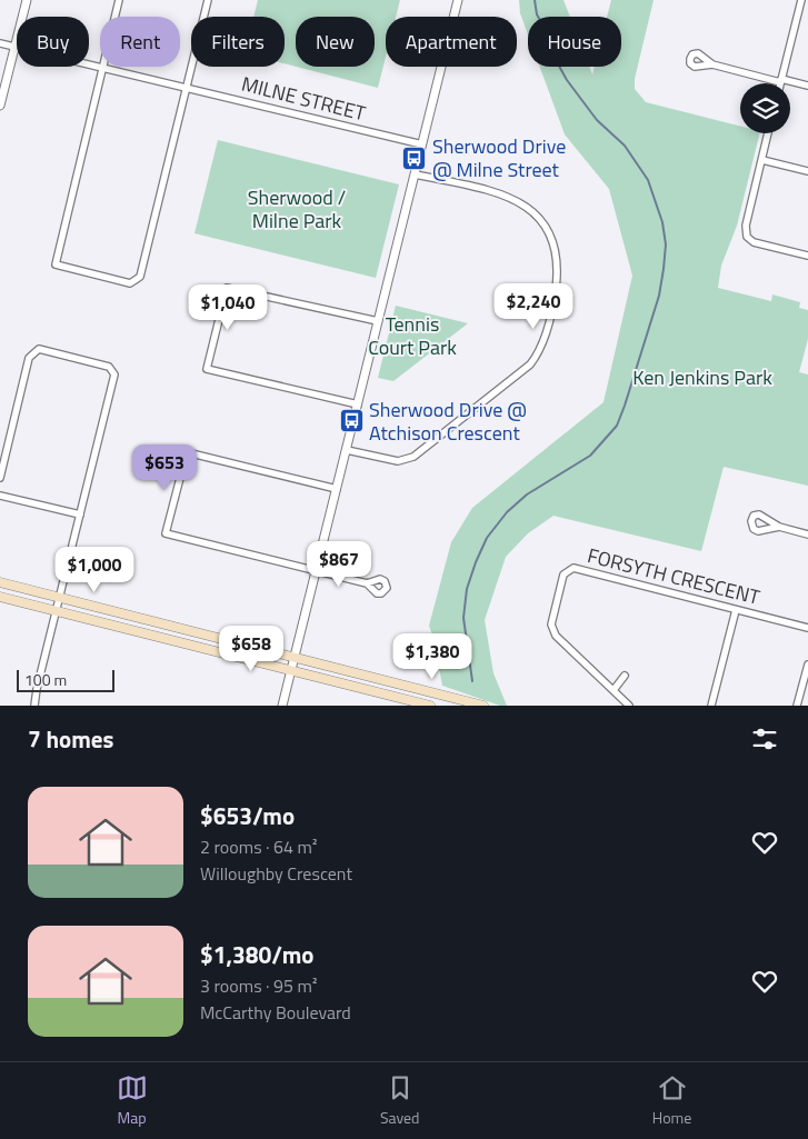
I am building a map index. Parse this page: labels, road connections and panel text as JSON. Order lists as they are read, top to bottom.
{
  "streets": {
    "street": ["MILNE STREET", "FORSYTH CRESCENT"]
  },
  "parks": ["Sherwood / Milne Park", "Tennis Court Park", "Ken Jenkins Park"],
  "places": {
    "bus stop": ["Sherwood Drive @ Milne Street", "Sherwood Drive @ Atchison Crescent"]
  },
  "scale_bar": "100 m",
  "page": {
    "chip": [
      "Buy",
      "Rent",
      "Filters",
      "New",
      "Apartment",
      "House"
    ],
    "price": [
      "$2,240",
      "$1,040",
      "$653",
      "$867",
      "$1,000",
      "$658",
      "$1,380"
    ],
    "scale": "100 m",
    "heading": "7 homes",
    "list": [
      {
        "name": "$653/mo",
        "note": "2 rooms · 64 m² · Willoughby Crescent"
      },
      {
        "name": "$1,380/mo",
        "note": "3 rooms · 95 m² · McCarthy Boulevard"
      }
    ],
    "tabs": ["Map", "Saved", "Home"]
  }
}
